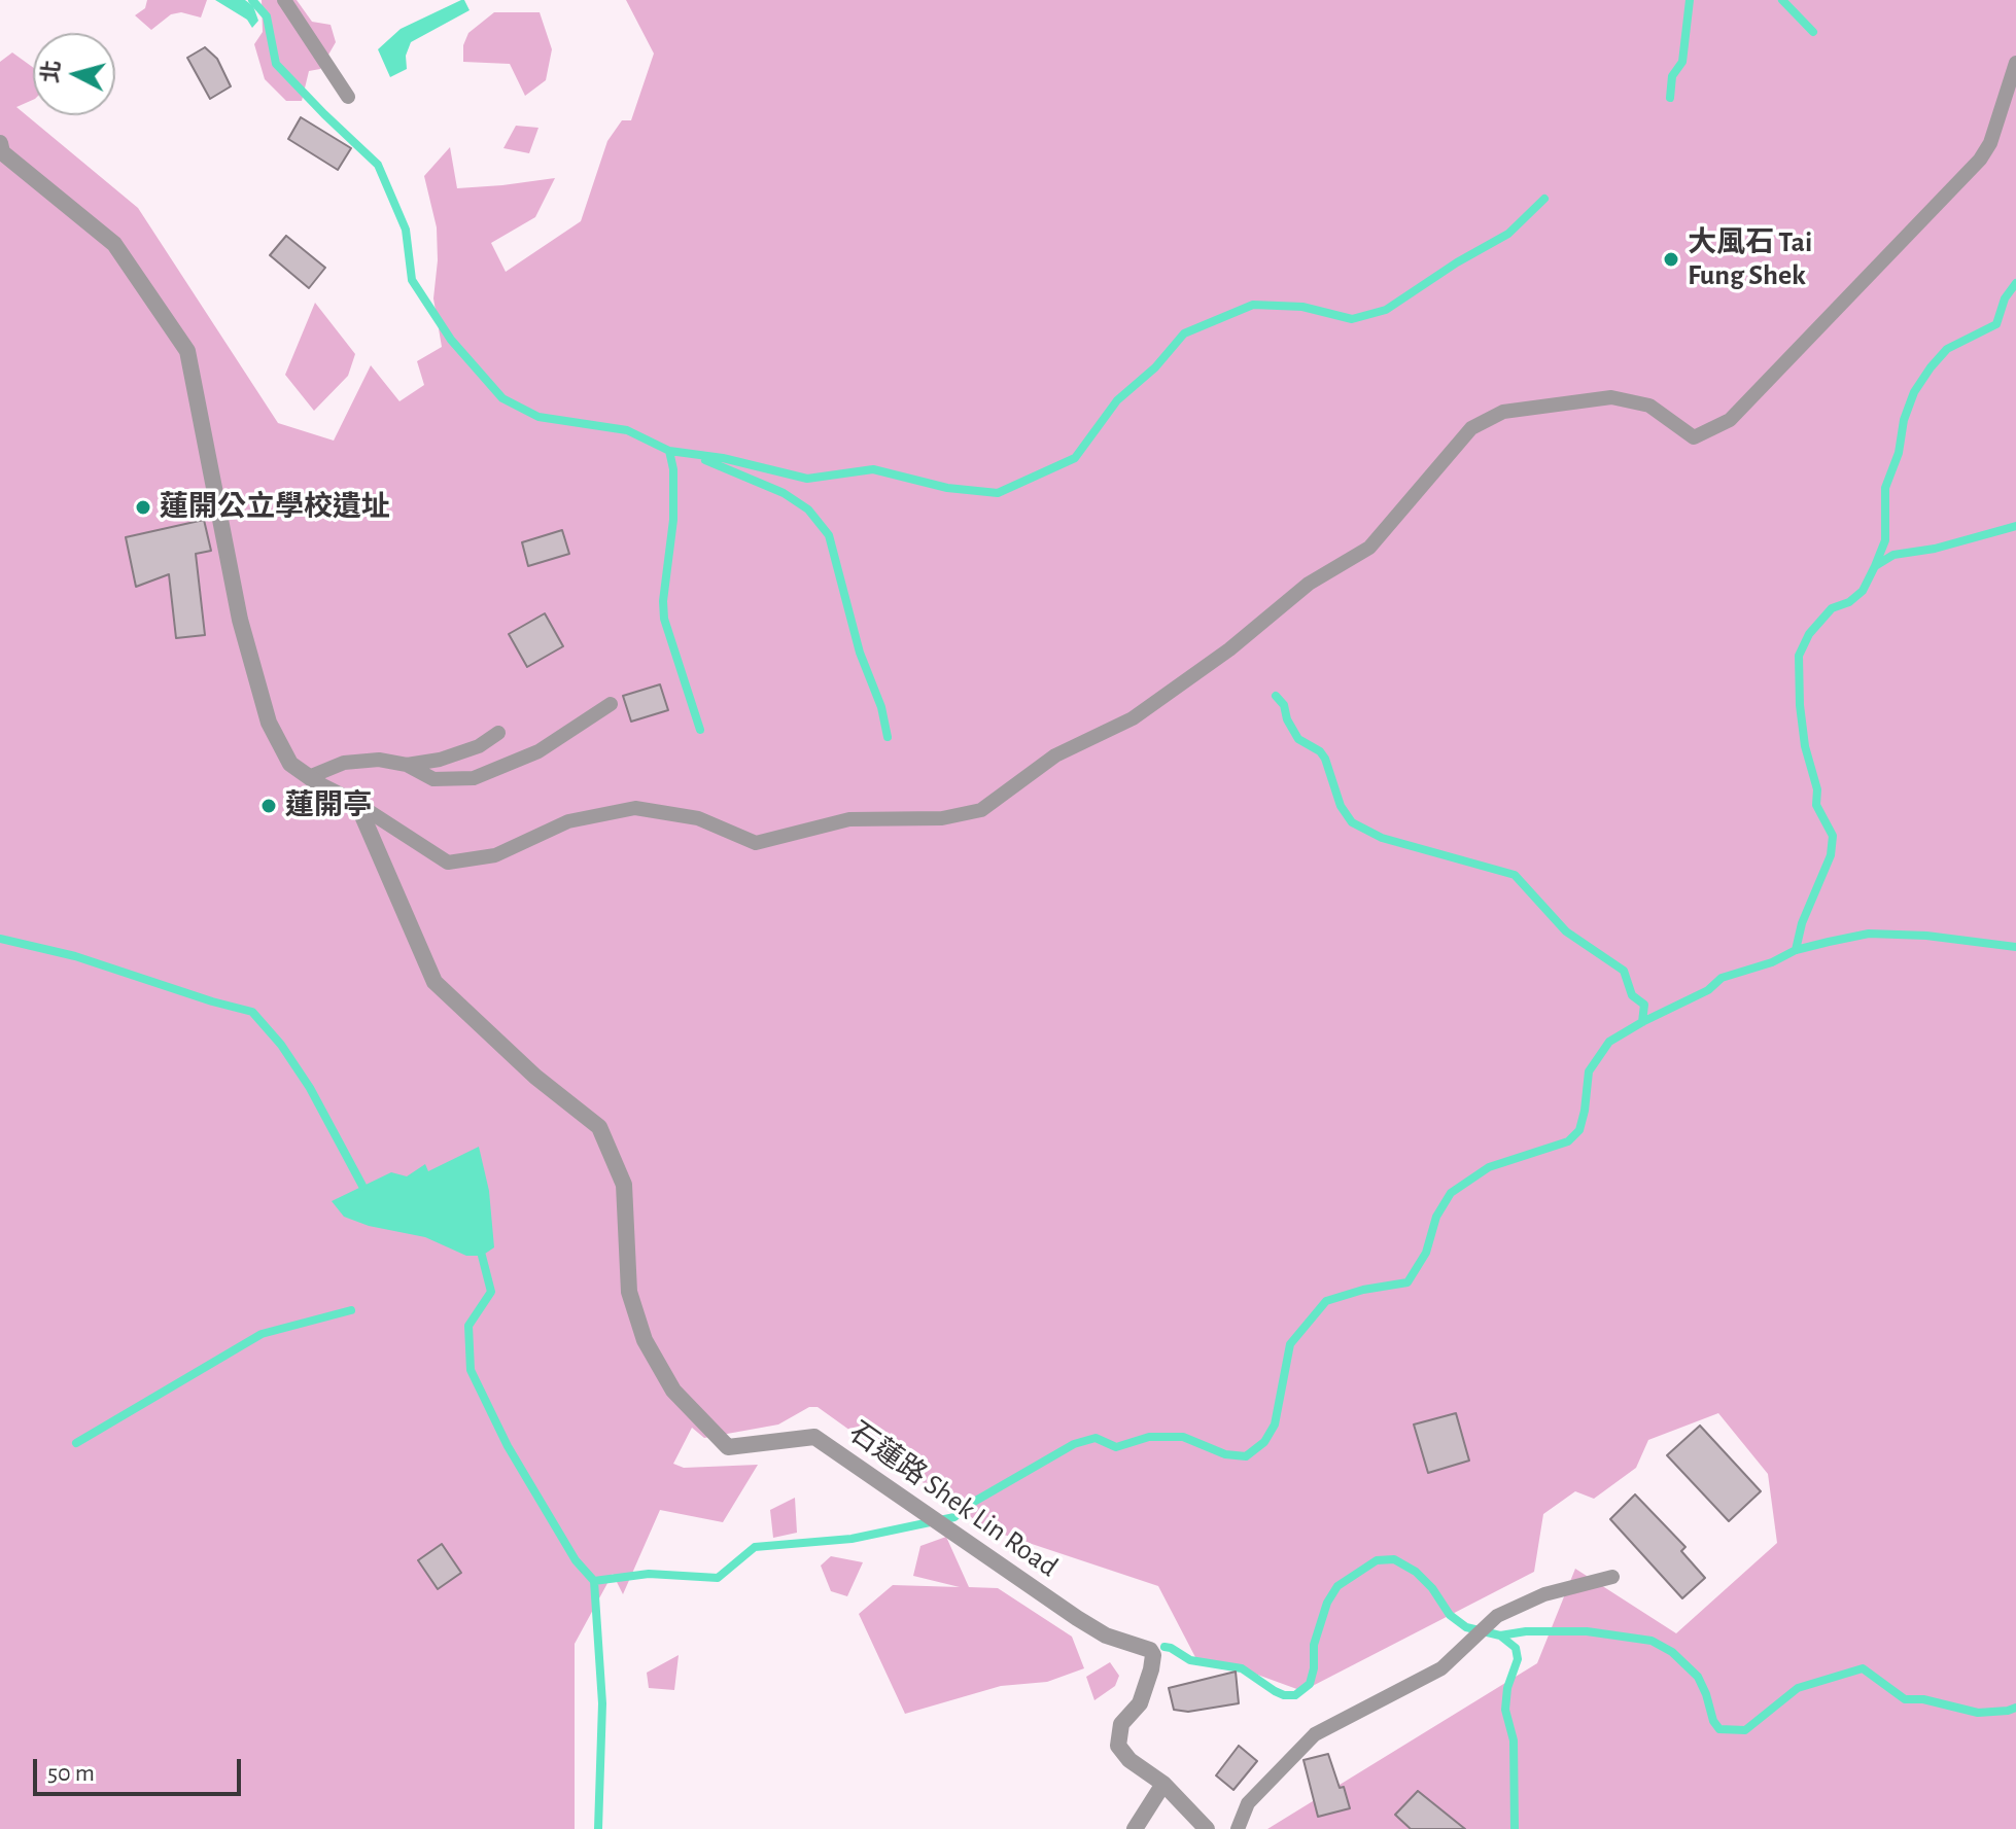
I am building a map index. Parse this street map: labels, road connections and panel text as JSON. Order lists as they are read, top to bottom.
{
  "streets": {
    "street": ["石蓮路 Shek Lin Road"]
  },
  "places": ["大風石 Tai Fung Shek", "蓮開公立學校遺址", "蓮開亭"],
  "scale_bar": "50 m",
  "north": "left"
}
